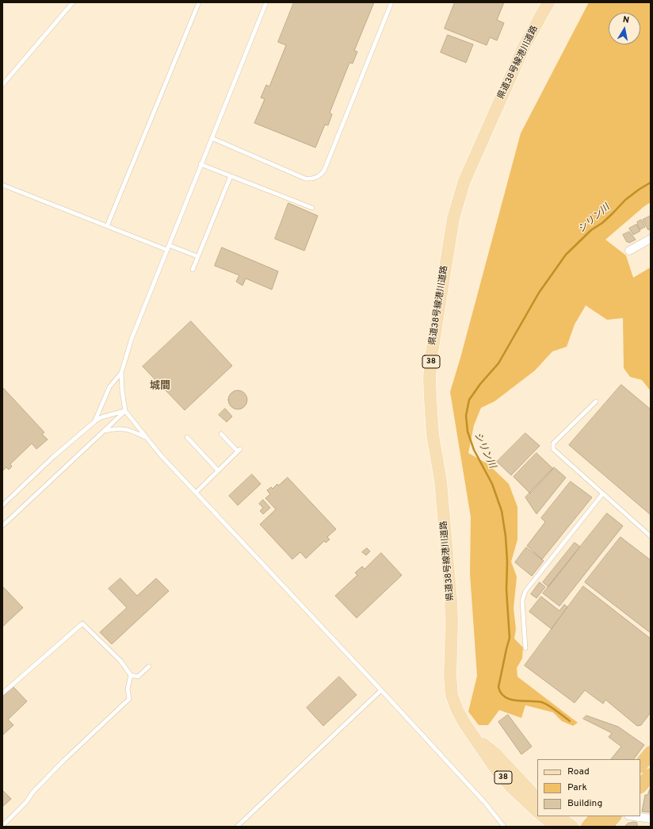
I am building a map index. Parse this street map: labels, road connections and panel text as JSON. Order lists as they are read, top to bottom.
{
  "streets": {
    "main road": ["県道38号線港川道路", "38"]
  },
  "districts": ["城間"],
  "water": ["シリン川"],
  "legend": ["Road", "Park", "Building"],
  "north": "top"
}
